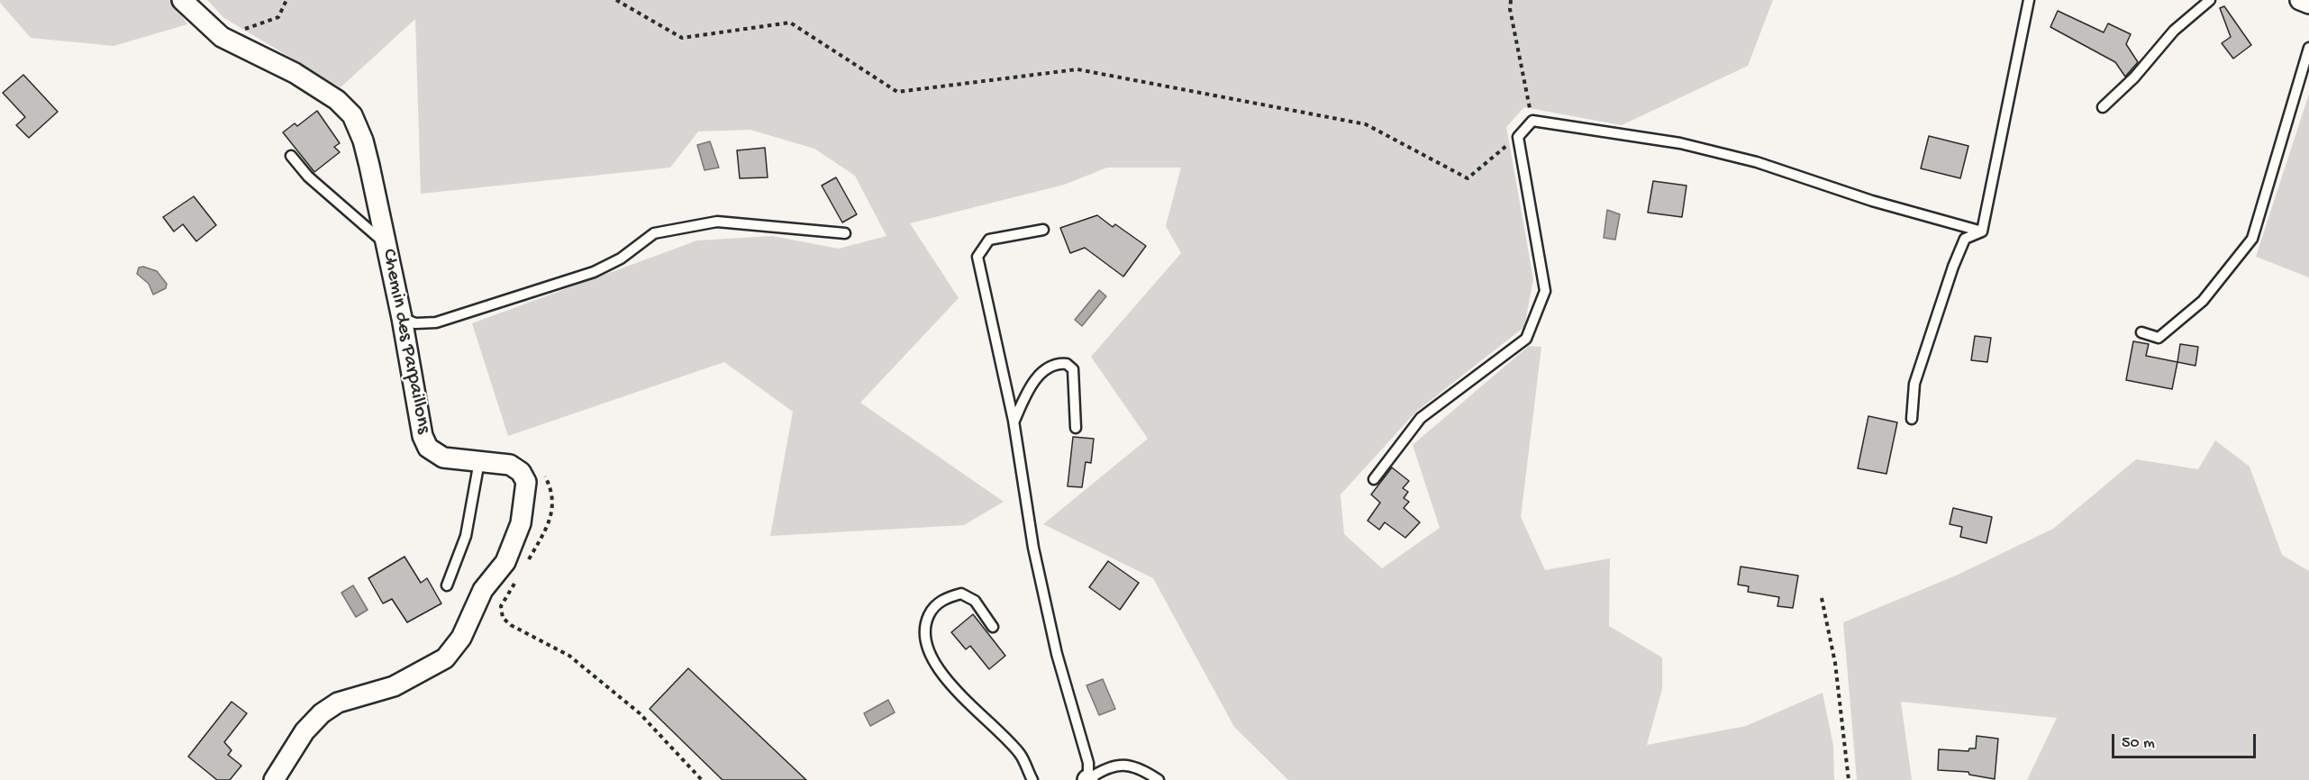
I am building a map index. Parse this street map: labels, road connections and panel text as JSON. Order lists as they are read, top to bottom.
{
  "streets": {
    "street": ["Chemin des Parpaillons"]
  },
  "scale_bar": "50 m"
}
